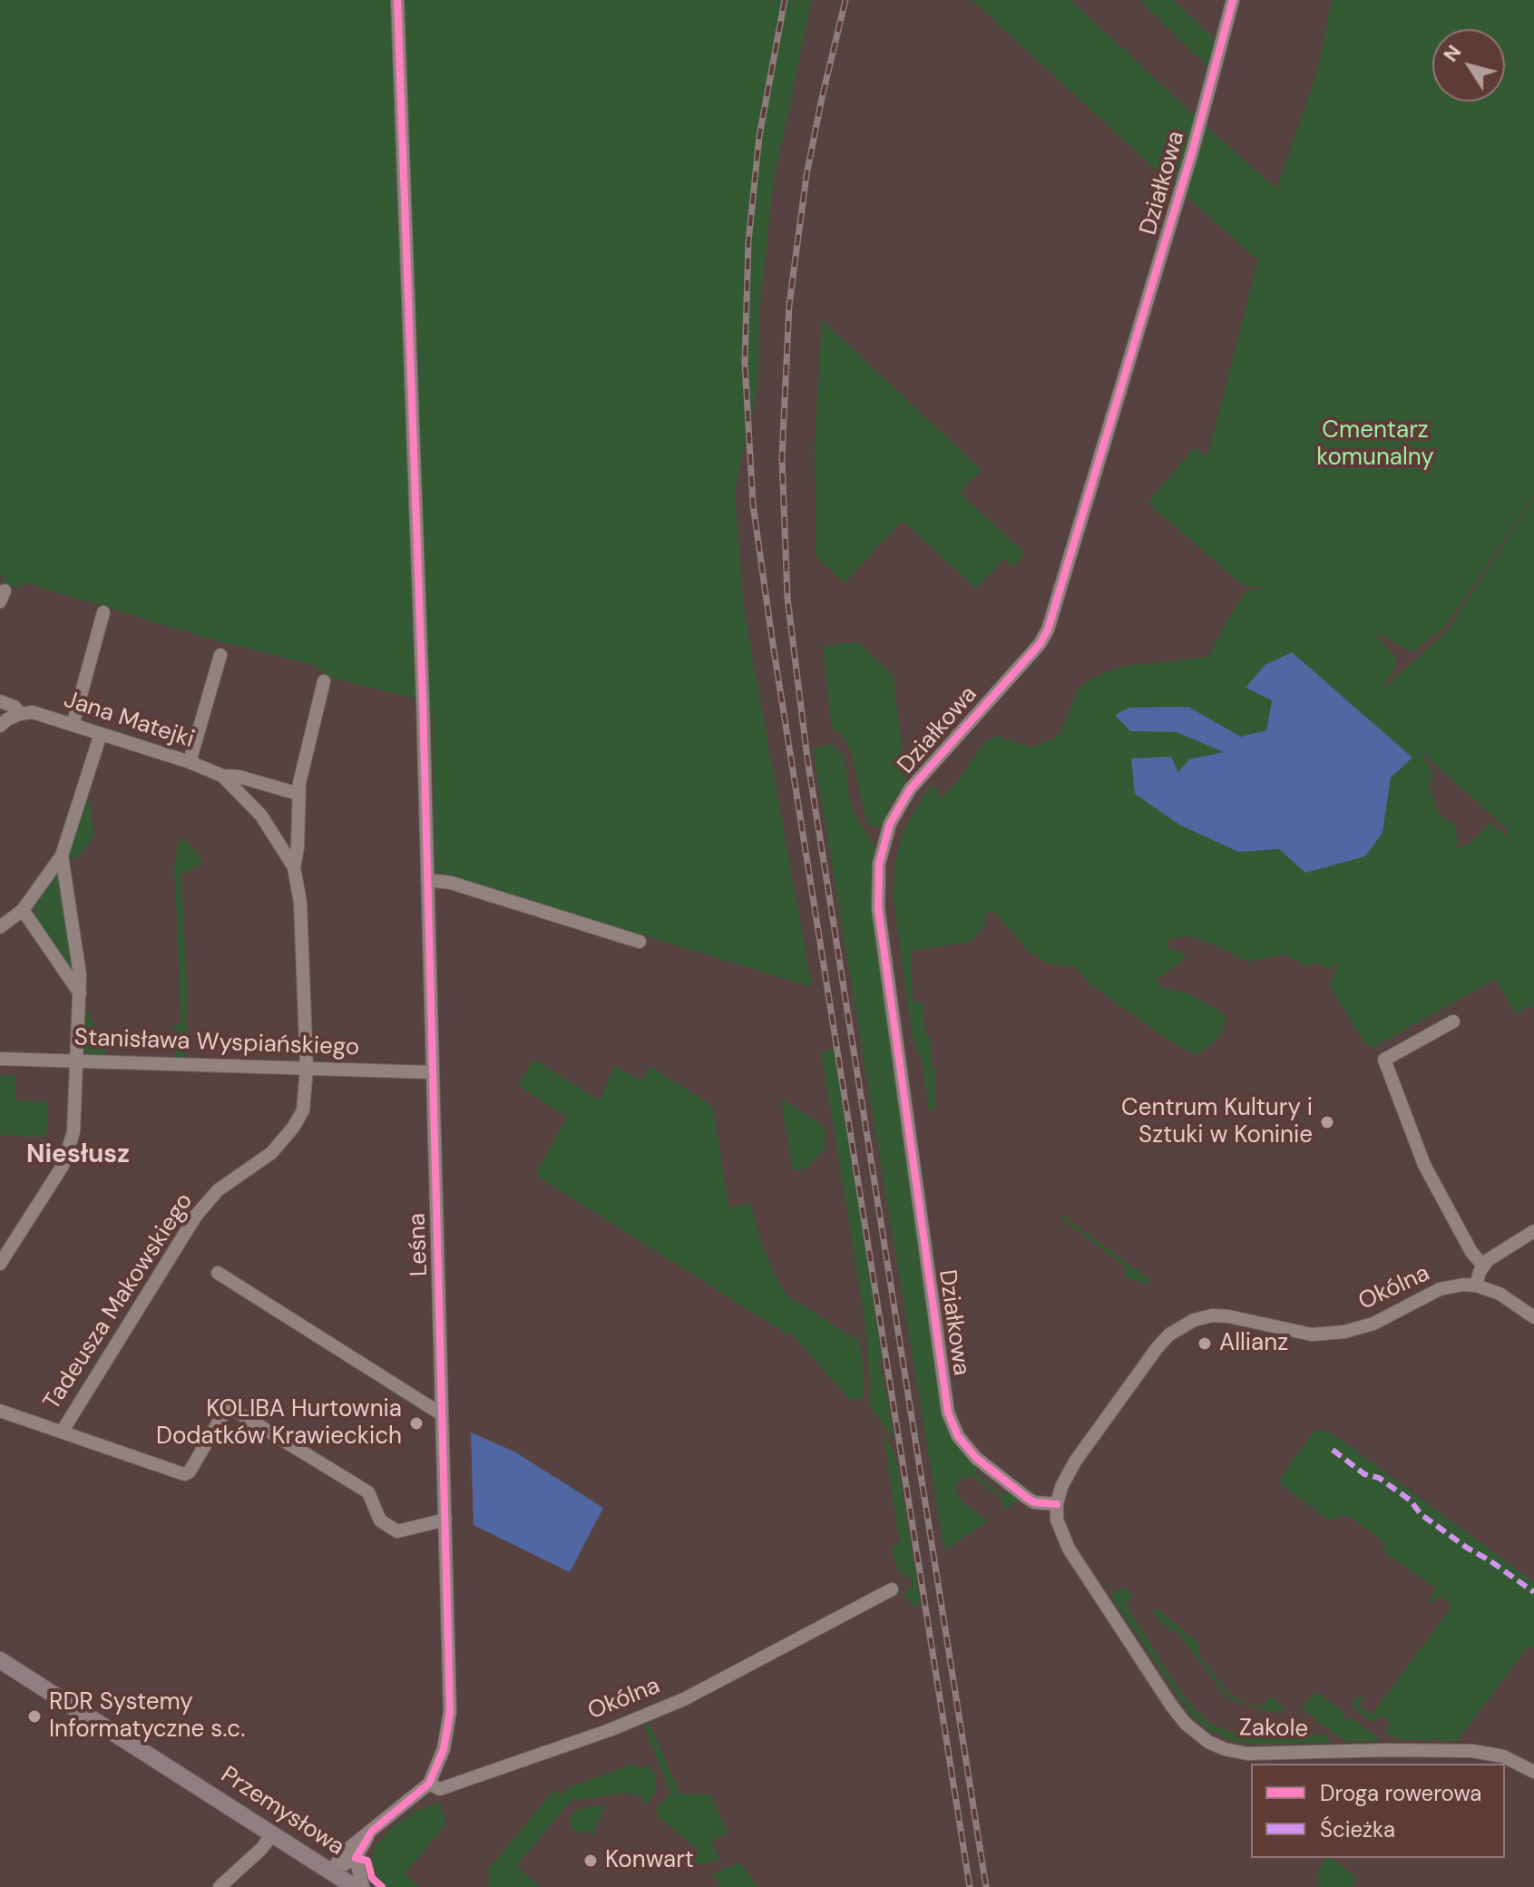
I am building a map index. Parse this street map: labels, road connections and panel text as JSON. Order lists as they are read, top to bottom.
{
  "streets": {
    "main road": ["Przemysłowa"],
    "street": [
      "Działkowa",
      "Jana Matejki",
      "Stanisława Wyspiańskiego",
      "Leśna",
      "Okólna",
      "Tadeusza Makowskiego",
      "Zakole"
    ]
  },
  "crossings": [
    ["Działkowa", "Okólna"],
    ["Działkowa", "Zakole"],
    ["Jana Matejki", "Stanisława Wyspiańskiego"],
    ["Jana Matejki", "Tadeusza Makowskiego"],
    ["Stanisława Wyspiańskiego", "Leśna"],
    ["Stanisława Wyspiańskiego", "Tadeusza Makowskiego"],
    ["Leśna", "Okólna"],
    ["Leśna", "Tadeusza Makowskiego"],
    ["Okólna", "Zakole"]
  ],
  "districts": ["Niesłusz"],
  "parks": ["Cmentarz komunalny"],
  "places": [
    "Centrum Kultury i Sztuki w Koninie",
    "Allianz",
    "KOLIBA Hurtownia Dodatków Krawieckich",
    "RDR Systemy Informatyczne s.c.",
    "Konwart"
  ],
  "legend": ["Droga rowerowa", "Ścieżka"],
  "north": "top left"
}
